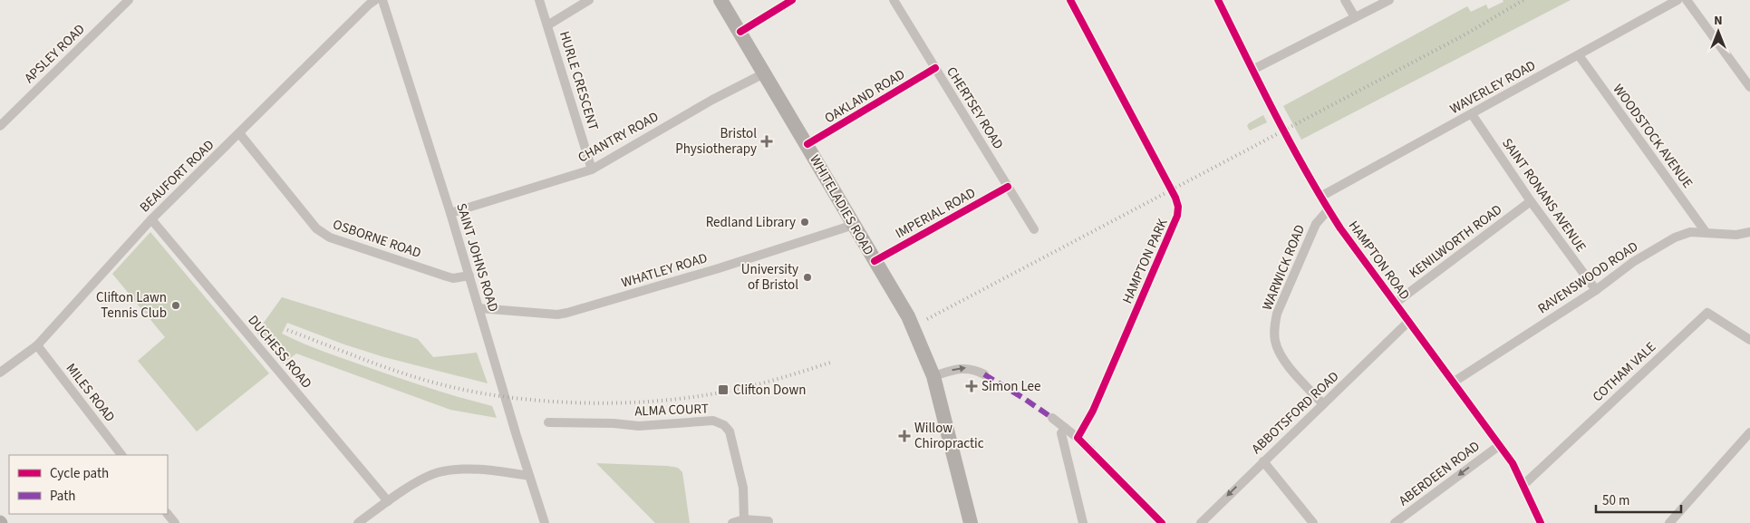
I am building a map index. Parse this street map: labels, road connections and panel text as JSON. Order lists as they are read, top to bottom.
{
  "streets": {
    "main road": ["WHITELADIES ROAD"],
    "street": [
      "APSLEY ROAD",
      "HURLE CRESCENT",
      "WAVERLEY ROAD",
      "OAKLAND ROAD",
      "CHERTSEY ROAD",
      "WOODSTOCK AVENUE",
      "CHANTRY ROAD",
      "BEAUFORT ROAD",
      "SAINT RONANS AVENUE",
      "IMPERIAL ROAD",
      "OSBORNE ROAD",
      "KENILWORTH ROAD",
      "SAINT JOHNS ROAD",
      "HAMPTON ROAD",
      "HAMPTON PARK",
      "WARWICK ROAD",
      "WHATLEY ROAD",
      "RAVENSWOOD ROAD",
      "DUCHESS ROAD",
      "COTHAM VALE",
      "MILES ROAD",
      "ALMA COURT",
      "ABBOTSFORD ROAD",
      "ABERDEEN ROAD"
    ]
  },
  "crossings": [
    ["HURLE CRESCENT", "CHANTRY ROAD"],
    ["WAVERLEY ROAD", "WOODSTOCK AVENUE"],
    ["WAVERLEY ROAD", "SAINT RONANS AVENUE"],
    ["WAVERLEY ROAD", "HAMPTON ROAD"],
    ["OAKLAND ROAD", "CHERTSEY ROAD"],
    ["OAKLAND ROAD", "WHITELADIES ROAD"],
    ["CHERTSEY ROAD", "IMPERIAL ROAD"],
    ["WOODSTOCK AVENUE", "RAVENSWOOD ROAD"],
    ["CHANTRY ROAD", "WHITELADIES ROAD"],
    ["CHANTRY ROAD", "SAINT JOHNS ROAD"],
    ["BEAUFORT ROAD", "OSBORNE ROAD"],
    ["BEAUFORT ROAD", "DUCHESS ROAD"],
    ["BEAUFORT ROAD", "MILES ROAD"],
    ["SAINT RONANS AVENUE", "KENILWORTH ROAD"],
    ["SAINT RONANS AVENUE", "RAVENSWOOD ROAD"],
    ["WHITELADIES ROAD", "IMPERIAL ROAD"],
    ["WHITELADIES ROAD", "WHATLEY ROAD"],
    ["OSBORNE ROAD", "SAINT JOHNS ROAD"],
    ["KENILWORTH ROAD", "HAMPTON ROAD"],
    ["SAINT JOHNS ROAD", "WHATLEY ROAD"],
    ["HAMPTON ROAD", "WARWICK ROAD"],
    ["HAMPTON ROAD", "RAVENSWOOD ROAD"],
    ["HAMPTON ROAD", "COTHAM VALE"],
    ["HAMPTON ROAD", "ABBOTSFORD ROAD"],
    ["HAMPTON ROAD", "ABERDEEN ROAD"],
    ["WARWICK ROAD", "ABBOTSFORD ROAD"]
  ],
  "one_way": ["ABERDEEN ROAD"],
  "places": {
    "health": ["Bristol Physiotherapy", "Simon Lee", "Willow Chiropractic"],
    "other": ["Redland Library", "University of Bristol", "Clifton Lawn Tennis Club"],
    "transit": ["Clifton Down"]
  },
  "legend": ["Cycle path", "Path"],
  "scale_bar": "50 m",
  "north": "top"
}
